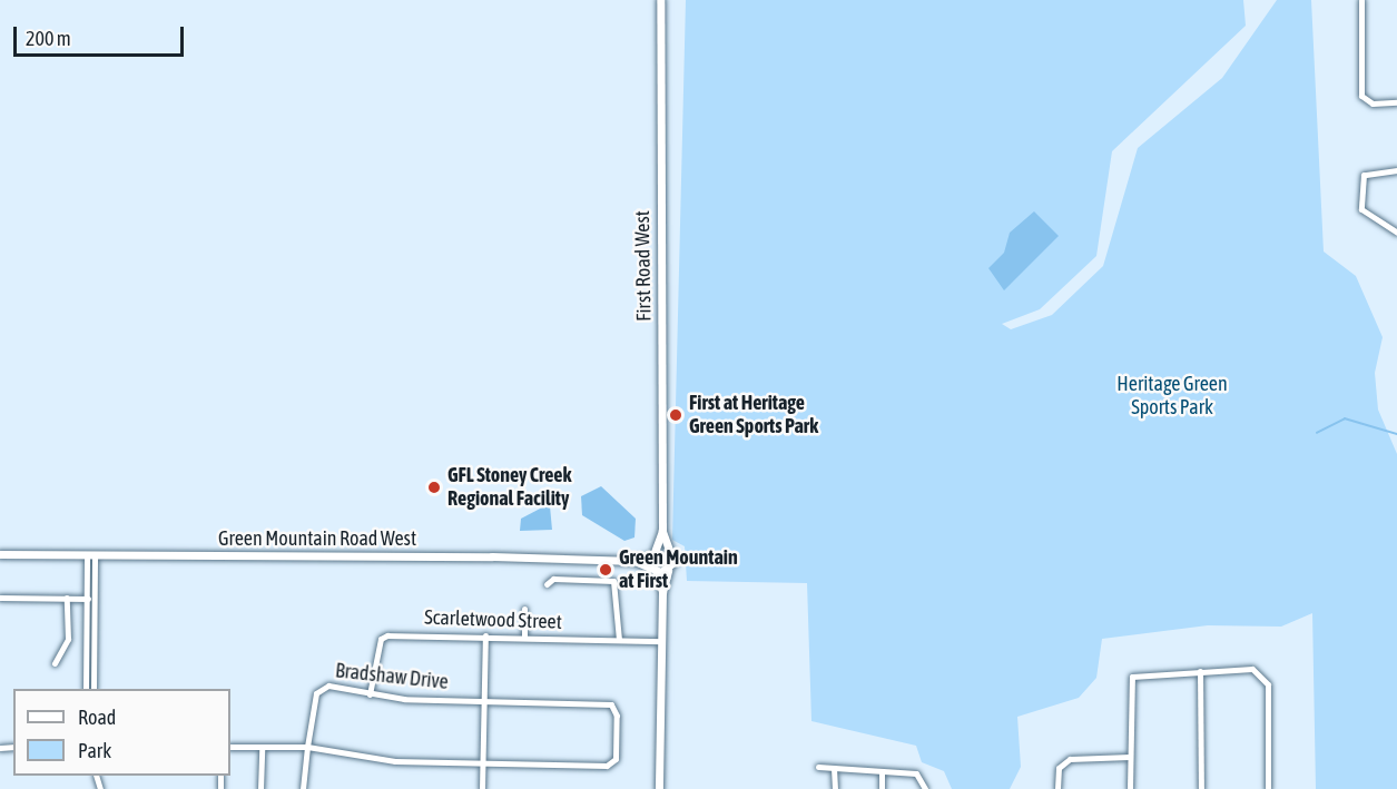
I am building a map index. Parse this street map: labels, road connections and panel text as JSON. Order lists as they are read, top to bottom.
{
  "streets": {
    "street": [
      "First Road West",
      "Green Mountain Road West",
      "Scarletwood Street",
      "Bradshaw Drive"
    ]
  },
  "crossings": [
    ["First Road West", "Green Mountain Road West"],
    ["Scarletwood Street", "Bradshaw Drive"]
  ],
  "parks": ["Heritage Green Sports Park"],
  "places": ["First at Heritage Green Sports Park", "GFL Stoney Creek Regional Facility", "Green Mountain at First"],
  "legend": ["Road", "Park"],
  "scale_bar": "200 m"
}
